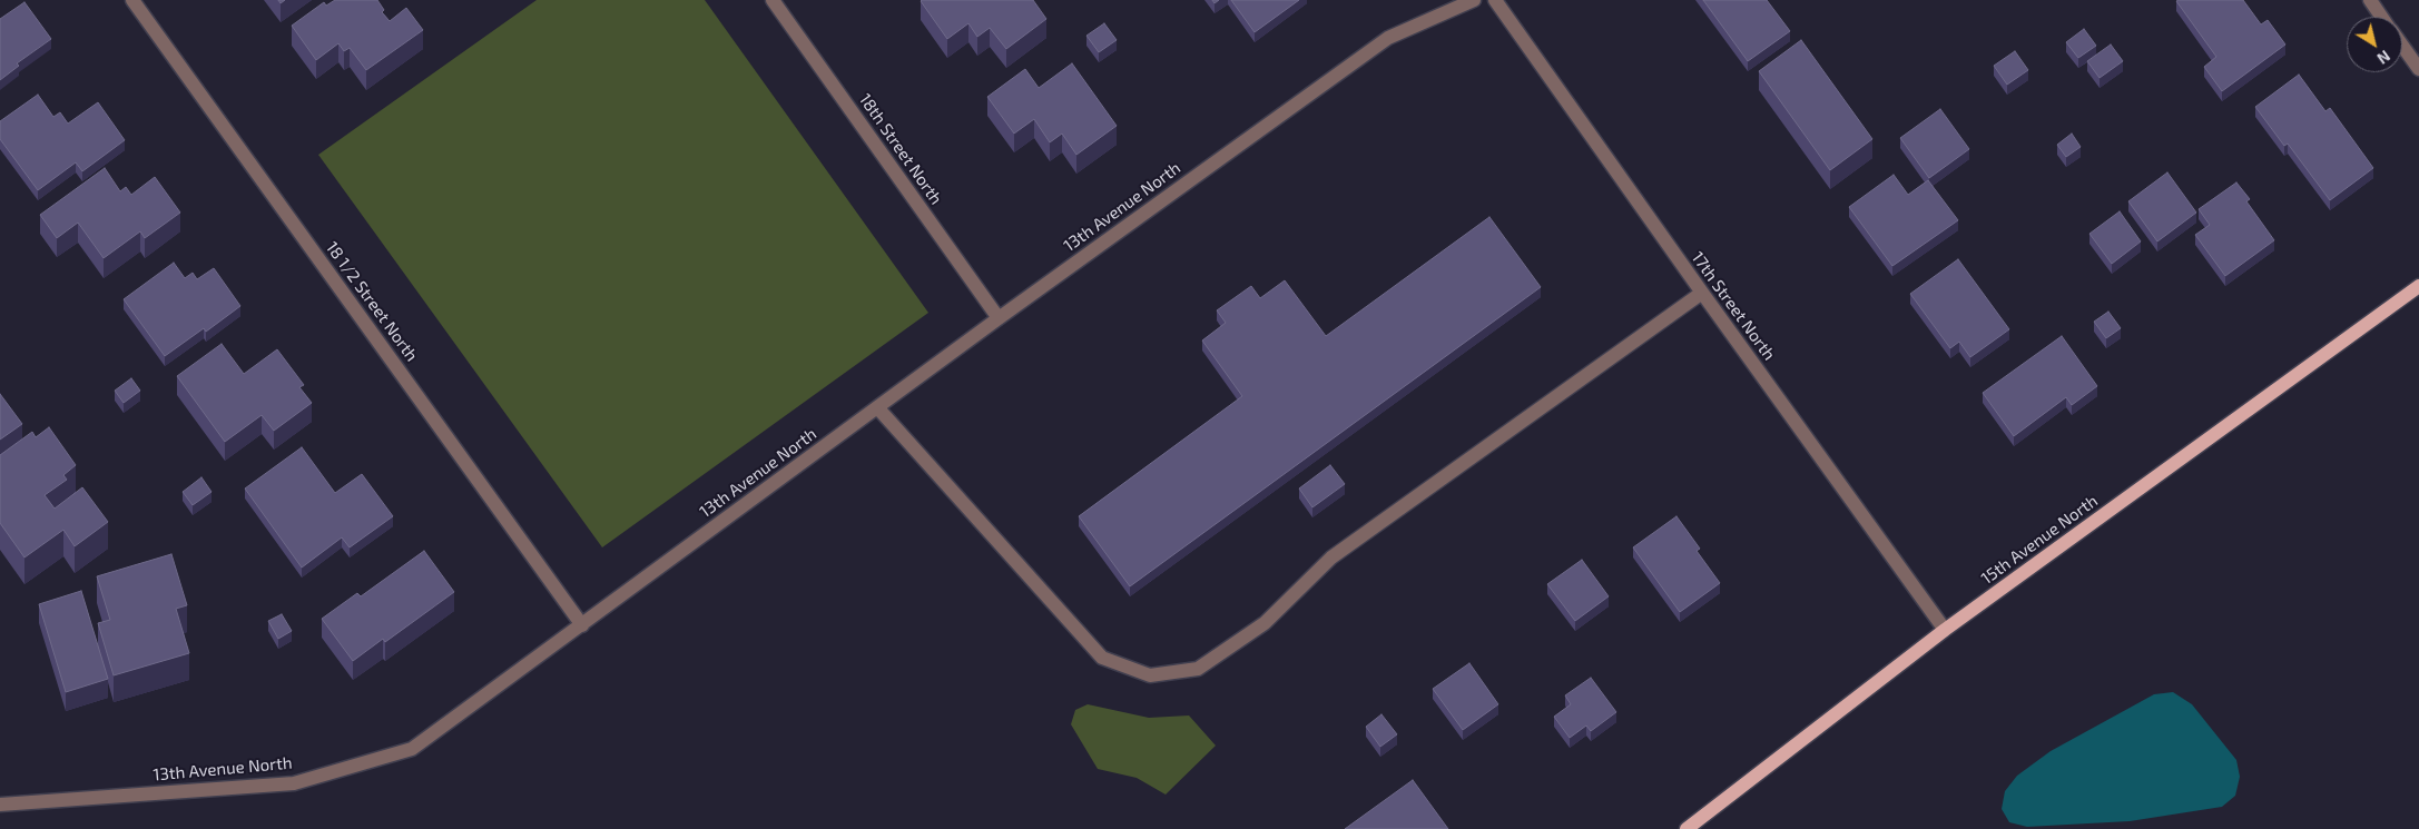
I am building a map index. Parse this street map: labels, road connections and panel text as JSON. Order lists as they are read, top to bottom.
{
  "streets": {
    "main road": ["15th Avenue North"],
    "street": [
      "18th Street North",
      "13th Avenue North",
      "18 1/2 Street North",
      "17th Street North"
    ]
  },
  "crossings": [
    ["18th Street North", "13th Avenue North"],
    ["13th Avenue North", "18 1/2 Street North"],
    ["17th Street North", "15th Avenue North"]
  ],
  "north": "bottom right"
}
